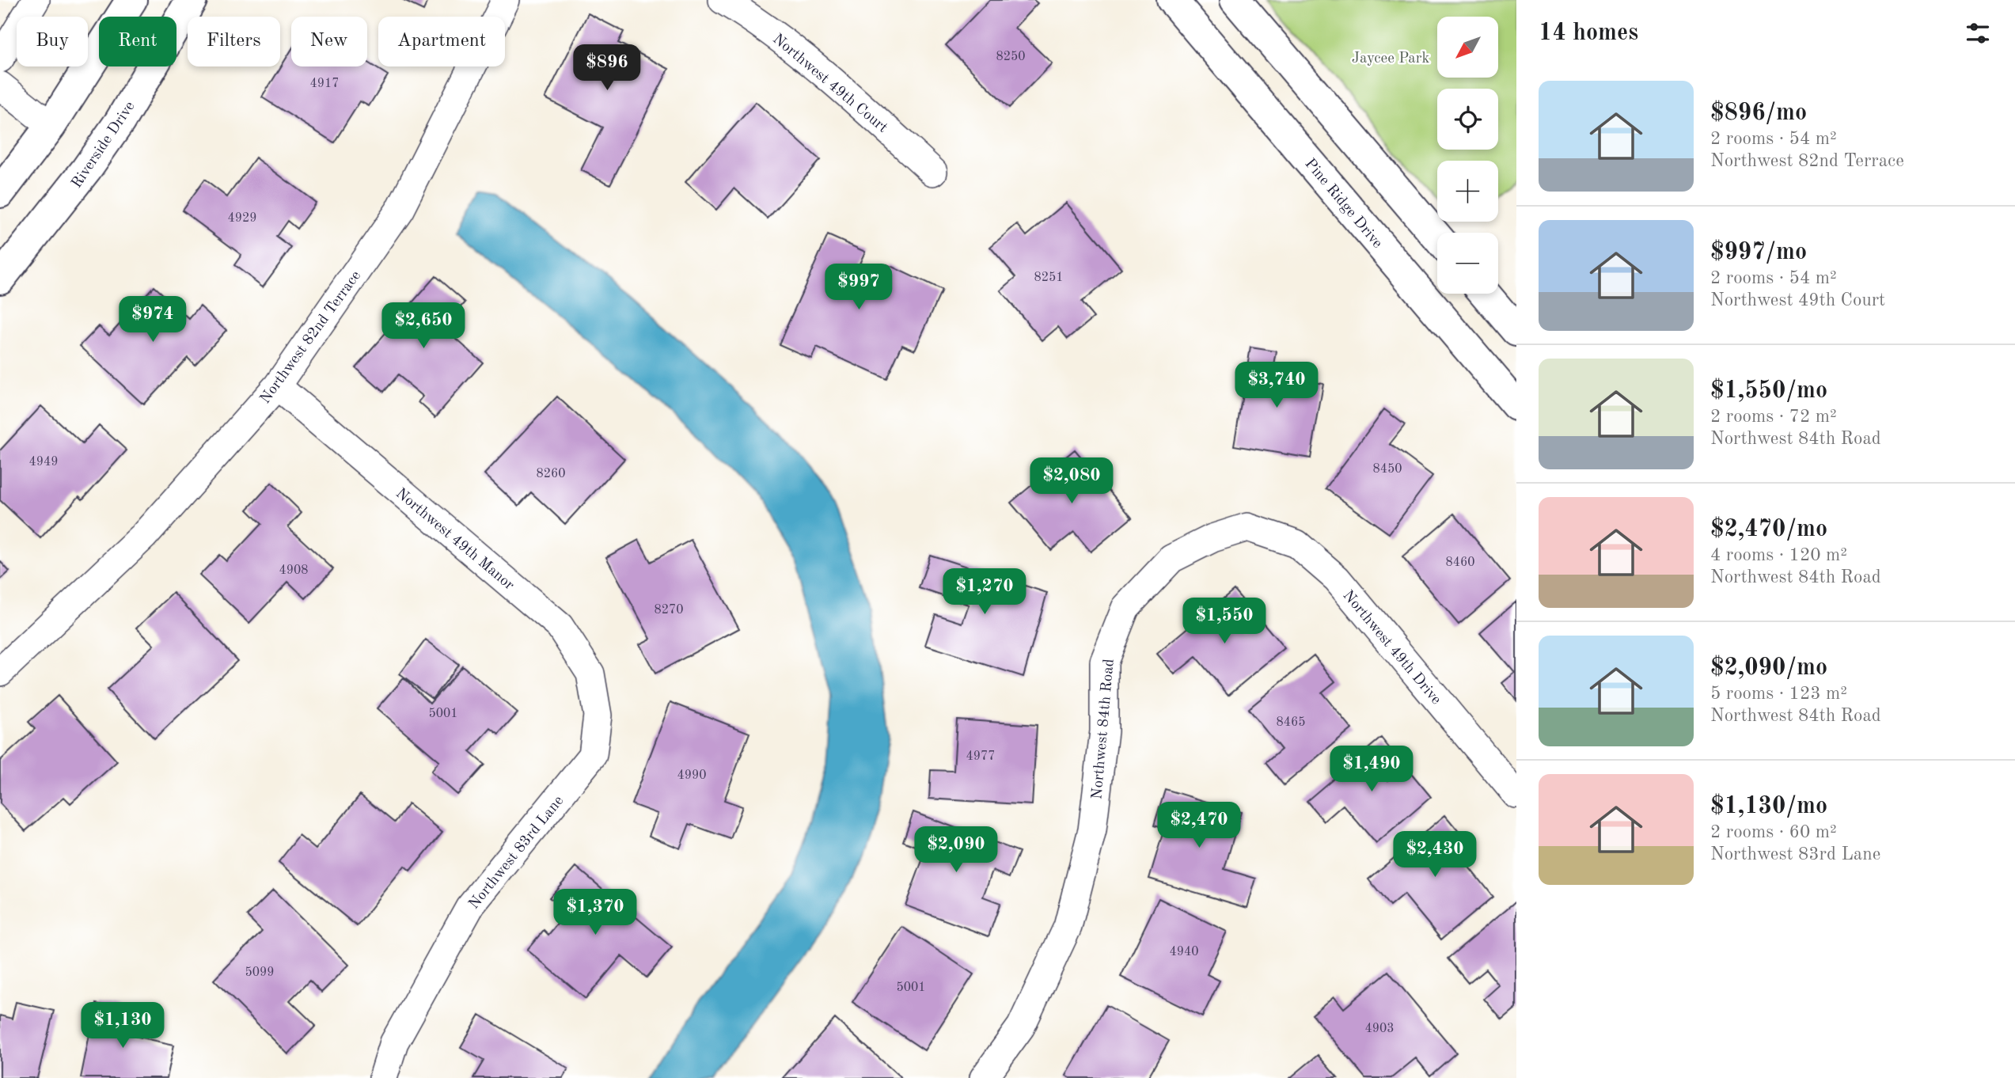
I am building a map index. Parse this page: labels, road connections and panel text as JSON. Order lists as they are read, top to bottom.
{
  "streets": {
    "street": [
      "Northwest 49th Court",
      "Riverside Drive",
      "Pine Ridge Drive",
      "Northwest 82nd Terrace",
      "Northwest 49th Manor",
      "Northwest 49th Drive",
      "Northwest 84th Road",
      "Northwest 83rd Lane"
    ]
  },
  "crossings": [
    ["Northwest 82nd Terrace", "Northwest 49th Manor"],
    ["Northwest 49th Manor", "Northwest 83rd Lane"],
    ["Northwest 49th Drive", "Northwest 84th Road"]
  ],
  "parks": ["Jaycee Park"],
  "house_numbers": [
    "8250",
    "4917",
    "4929",
    "8251",
    "4949",
    "8450",
    "8260",
    "8460",
    "4908",
    "8270",
    "5001",
    "8465",
    "4977",
    "4990",
    "4940",
    "5099",
    "5001",
    "4903"
  ],
  "north": "bottom left",
  "page": {
    "heading": "14 homes",
    "map_buttons": ["+", "−"],
    "chip": [
      "Buy",
      "Rent",
      "Filters",
      "New",
      "Apartment"
    ],
    "price": [
      "$896",
      "$997",
      "$974",
      "$2,650",
      "$3,740",
      "$2,080",
      "$1,270",
      "$1,550",
      "$1,490",
      "$2,470",
      "$2,090",
      "$2,430",
      "$1,370",
      "$1,130"
    ],
    "list": [
      {
        "name": "$896/mo",
        "note": "2 rooms · 54 m² · Northwest 82nd Terrace"
      },
      {
        "name": "$997/mo",
        "note": "2 rooms · 54 m² · Northwest 49th Court"
      },
      {
        "name": "$1,550/mo",
        "note": "2 rooms · 72 m² · Northwest 84th Road"
      },
      {
        "name": "$2,470/mo",
        "note": "4 rooms · 120 m² · Northwest 84th Road"
      },
      {
        "name": "$2,090/mo",
        "note": "5 rooms · 123 m² · Northwest 84th Road"
      },
      {
        "name": "$1,130/mo",
        "note": "2 rooms · 60 m² · Northwest 83rd Lane"
      }
    ]
  }
}
